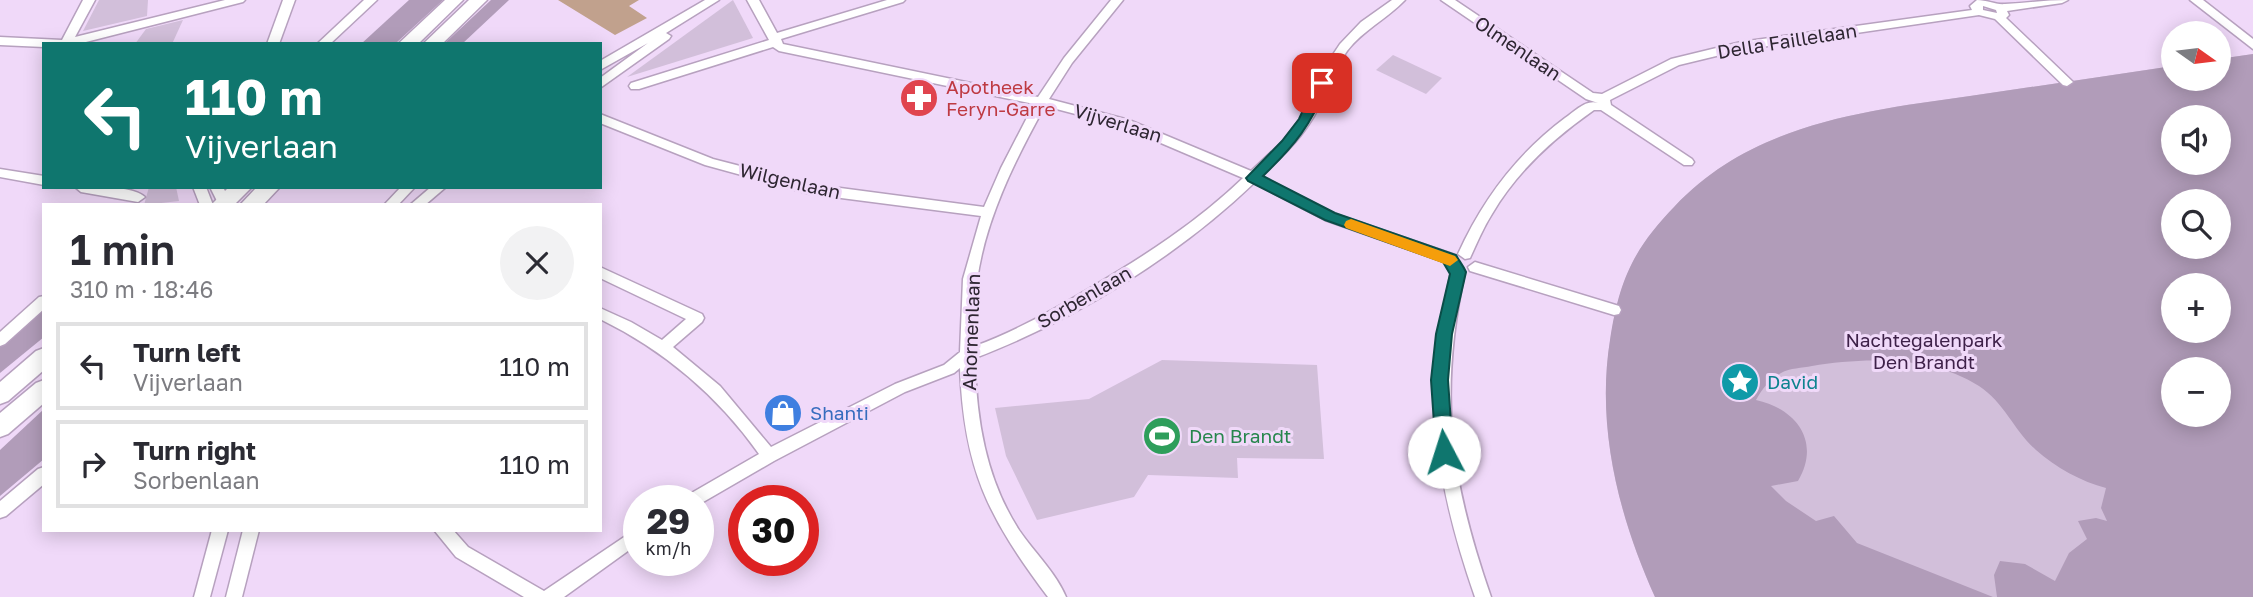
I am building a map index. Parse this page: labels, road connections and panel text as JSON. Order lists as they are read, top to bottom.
{
  "streets": {
    "street": [
      "Della Faillelaan",
      "Olmenlaan",
      "Vijverlaan",
      "Wilgenlaan",
      "Sorbenlaan",
      "Ahornenlaan"
    ]
  },
  "crossings": [
    ["Della Faillelaan", "Olmenlaan"],
    ["Vijverlaan", "Sorbenlaan"],
    ["Vijverlaan", "Ahornenlaan"],
    ["Wilgenlaan", "Ahornenlaan"],
    ["Sorbenlaan", "Ahornenlaan"]
  ],
  "parks": ["Nachtegalenpark Den Brandt"],
  "places": {
    "pharmacy": ["Apotheek Feryn-Garre"],
    "place": ["David"],
    "shop": ["Shanti"],
    "sports": ["Den Brandt"]
  },
  "north": "right",
  "page": {
    "map_buttons": ["+", "−"],
    "turn": ["110 m", "Vijverlaan"],
    "heading": ["1 min", "310 m · 18:46"],
    "list": [
      {
        "name": "Turn left",
        "note": "Vijverlaan",
        "value": "110 m"
      },
      {
        "name": "Turn right",
        "note": "Sorbenlaan",
        "value": "110 m"
      }
    ],
    "speed": "29 km/h",
    "limit": "30"
  }
}
